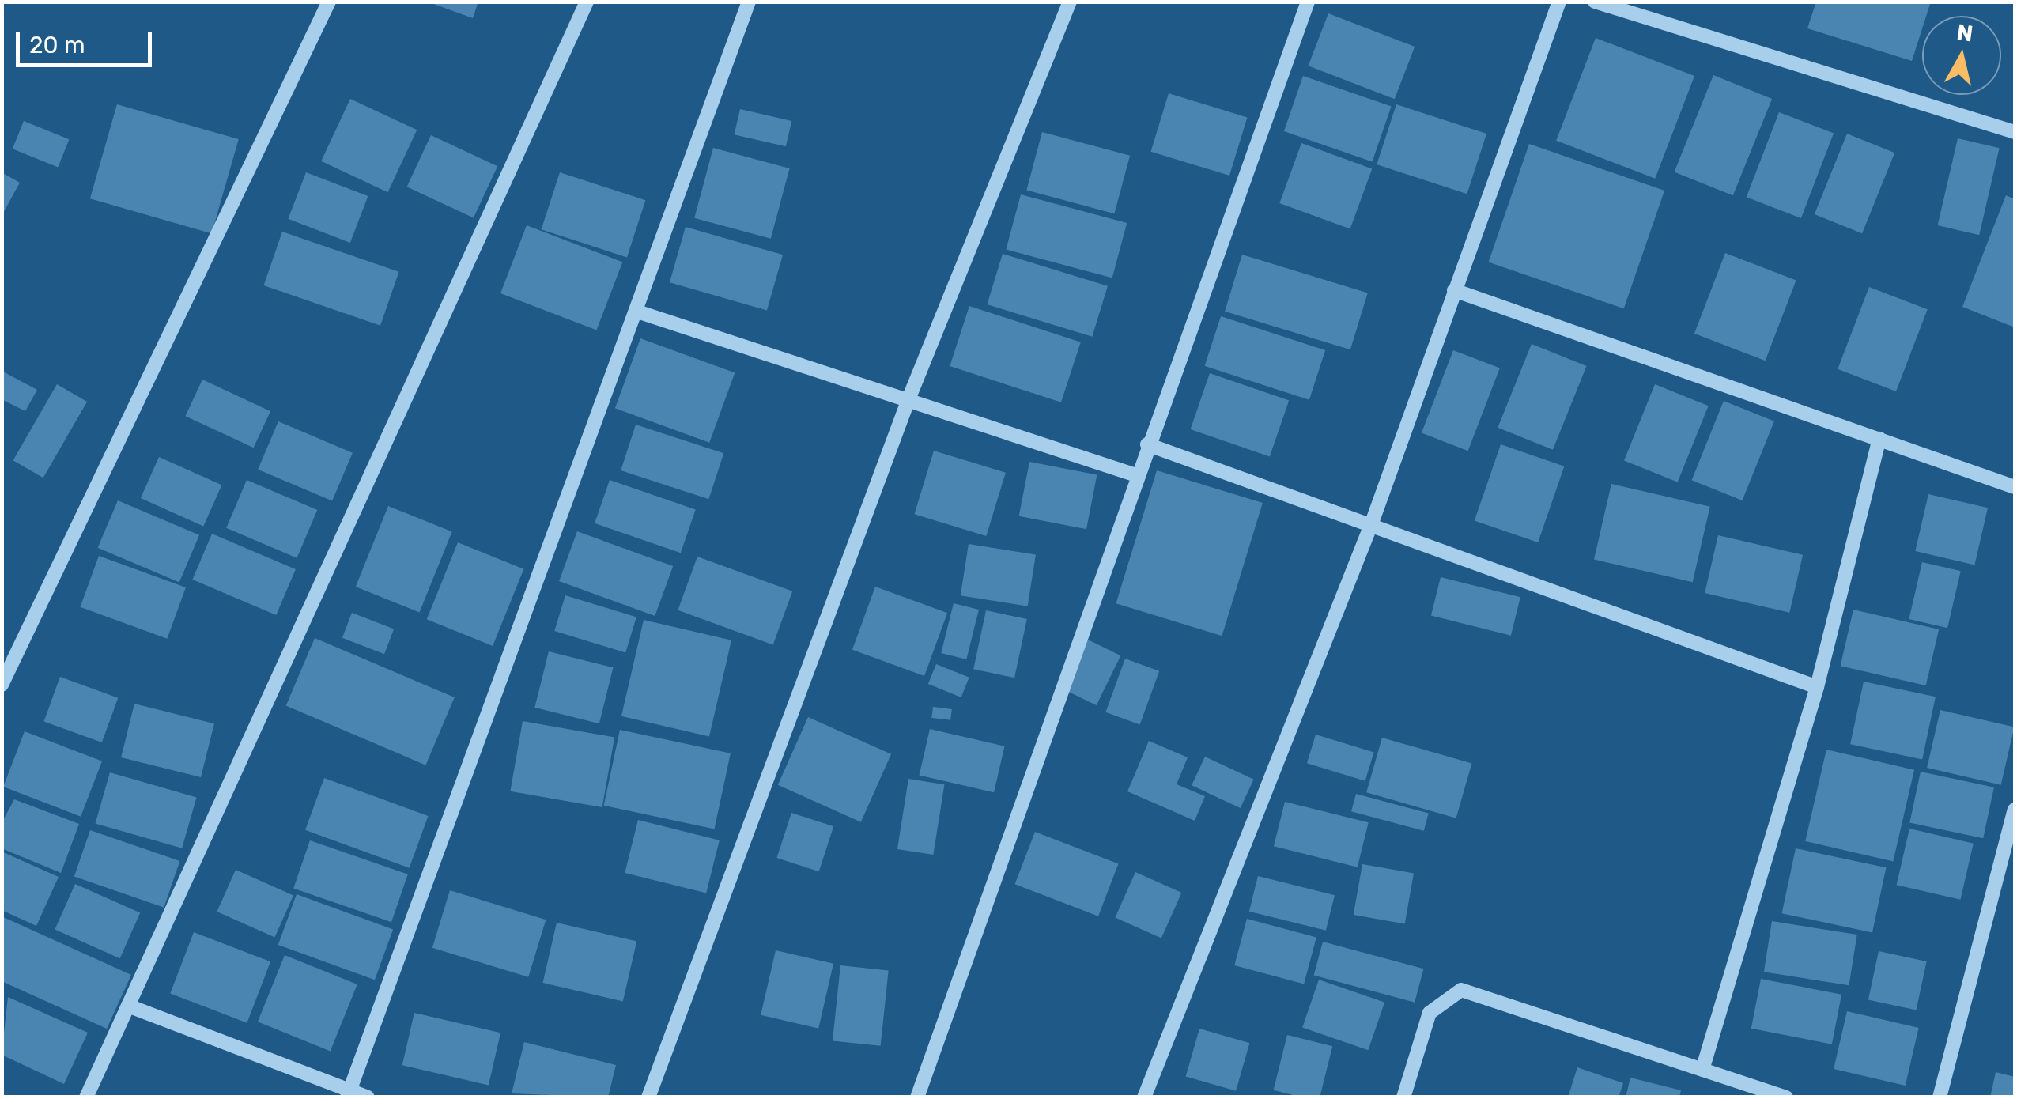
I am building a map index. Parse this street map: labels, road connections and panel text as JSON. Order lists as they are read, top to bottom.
{
  "scale_bar": "20 m",
  "north": "top"
}
